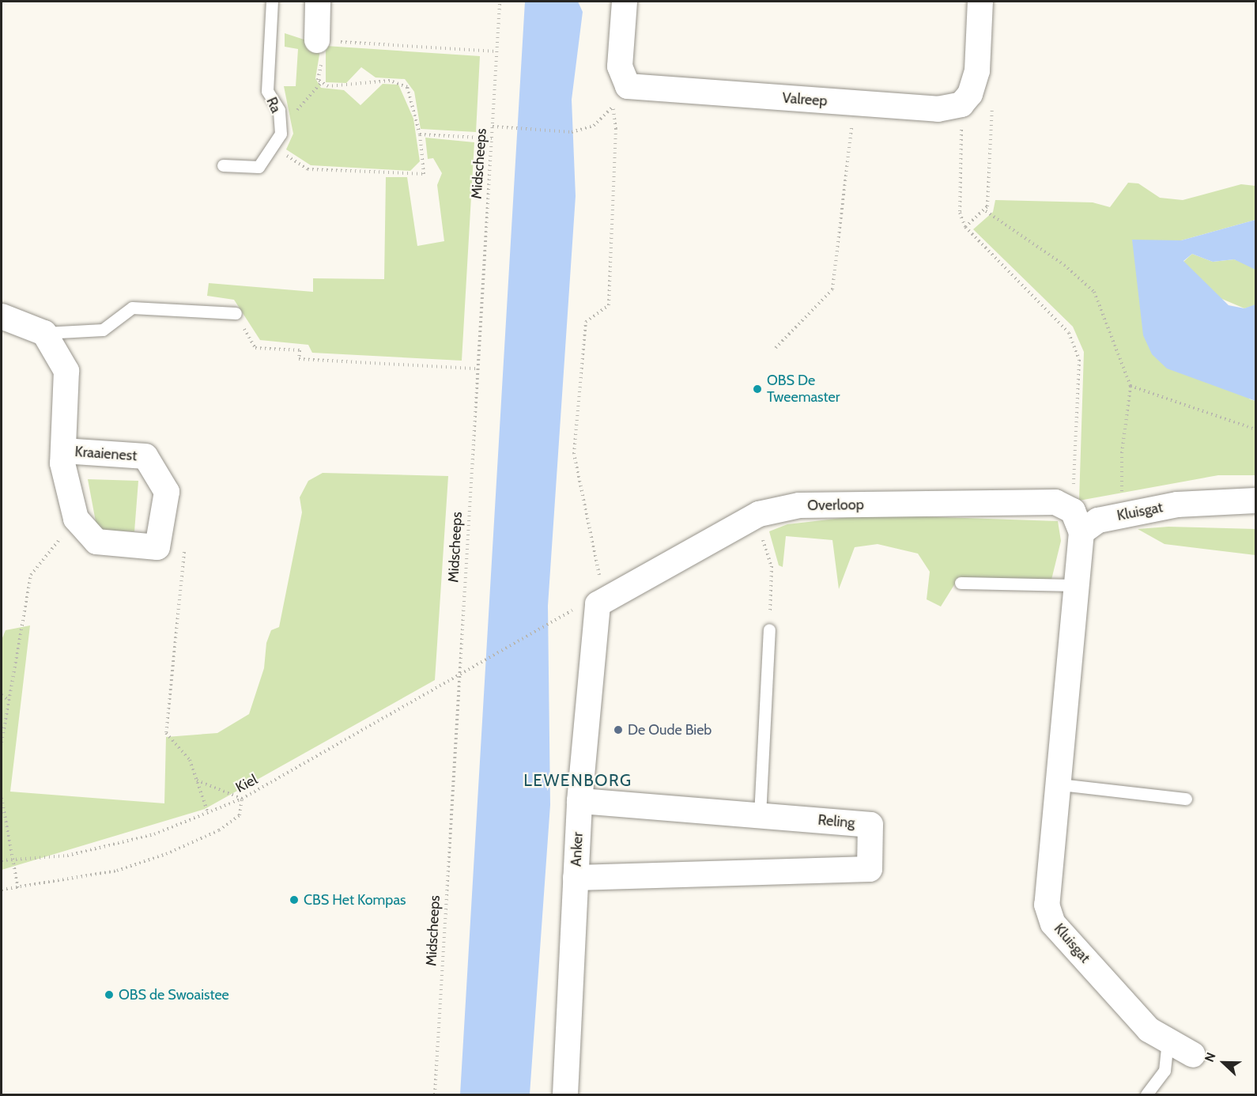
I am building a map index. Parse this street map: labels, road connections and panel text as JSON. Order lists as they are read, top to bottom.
{
  "streets": {
    "street": [
      "Valreep",
      "Kraaienest",
      "Overloop",
      "Kluisgat",
      "Reling",
      "Anker"
    ],
    "lane": ["Ra"],
    "path": ["Midscheeps", "Kiel"]
  },
  "crossings": [
    ["Midscheeps", "Kiel"],
    ["Overloop", "Kluisgat"],
    ["Overloop", "Anker"],
    ["Reling", "Anker"]
  ],
  "districts": ["LEWENBORG"],
  "places": [
    "OBS De Tweemaster",
    "De Oude Bieb",
    "CBS Het Kompas",
    "OBS de Swoaistee"
  ],
  "north": "left"
}
